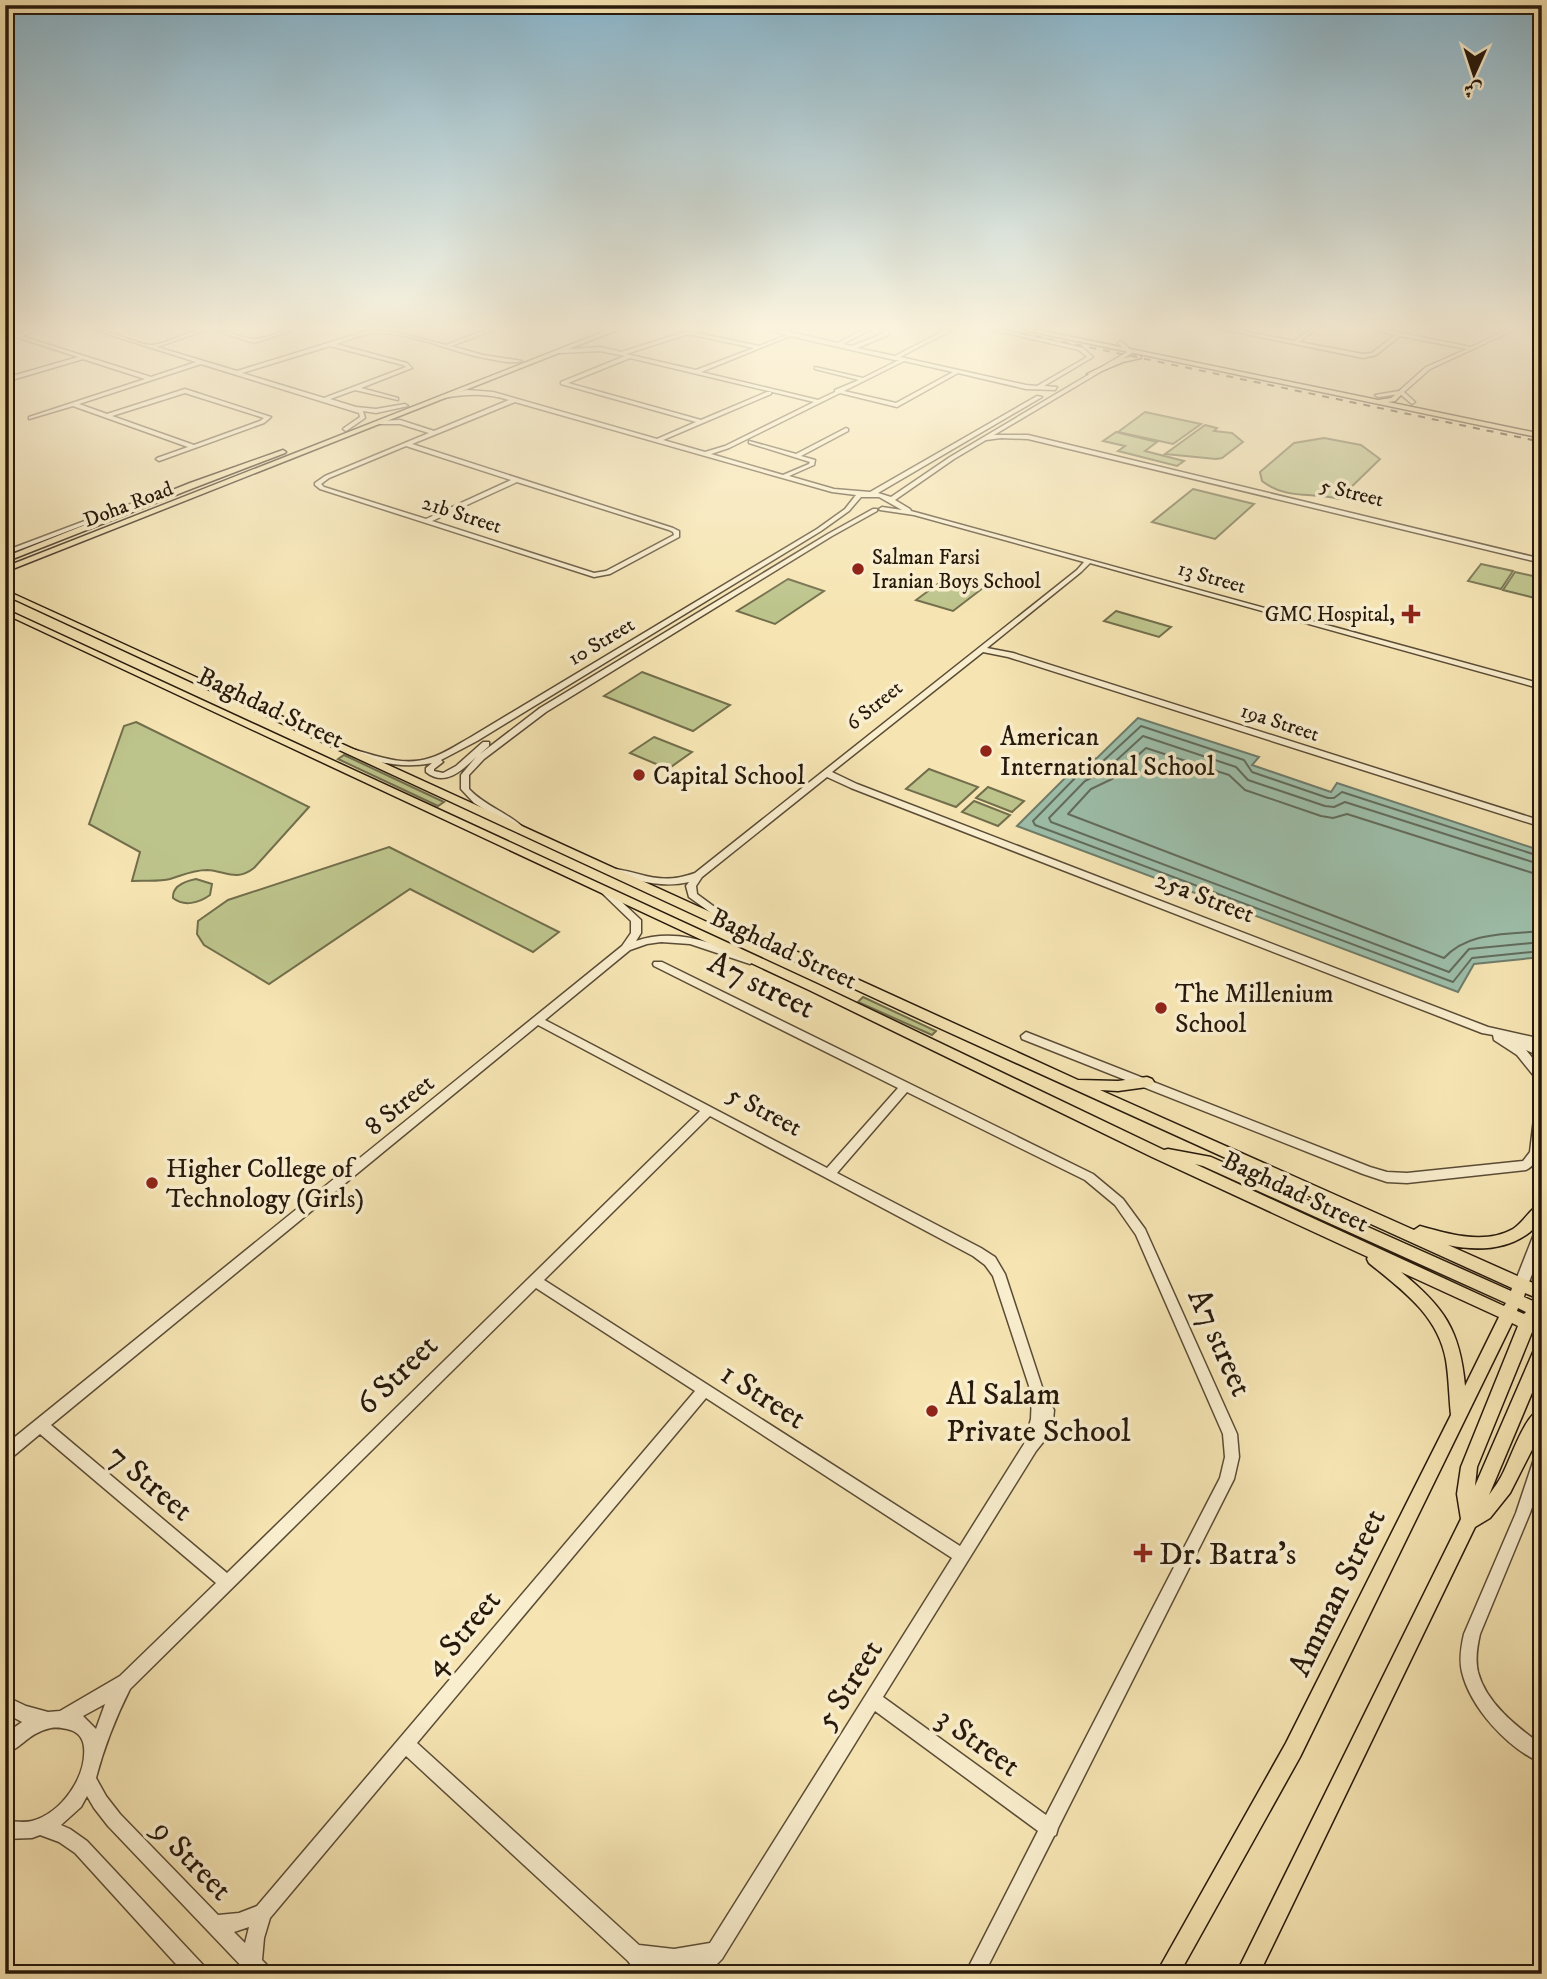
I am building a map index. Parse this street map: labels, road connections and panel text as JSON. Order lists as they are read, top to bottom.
{
  "streets": {
    "main road": ["Doha Road", "Baghdad Street", "Amman Street"],
    "street": [
      "5 Street",
      "21b Street",
      "13 Street",
      "10 Street",
      "6 Street",
      "19a Street",
      "25a Street",
      "A7 street",
      "8 Street",
      "1 Street",
      "7 Street",
      "4 Street",
      "3 Street",
      "9 Street"
    ]
  },
  "crossings": [
    ["5 Street", "6 Street"],
    ["5 Street", "8 Street"],
    ["5 Street", "1 Street"],
    ["5 Street", "3 Street"],
    ["13 Street", "10 Street"],
    ["13 Street", "6 Street"],
    ["10 Street", "Baghdad Street"],
    ["6 Street", "Baghdad Street"],
    ["6 Street", "19a Street"],
    ["6 Street", "25a Street"],
    ["6 Street", "1 Street"],
    ["6 Street", "7 Street"],
    ["6 Street", "9 Street"],
    ["Baghdad Street", "8 Street"],
    ["Baghdad Street", "Amman Street"],
    ["A7 street", "3 Street"],
    ["8 Street", "7 Street"],
    ["1 Street", "4 Street"],
    ["4 Street", "9 Street"]
  ],
  "places": {
    "other": [
      "Salman Farsi Iranian Boys School",
      "American International School",
      "Capital School",
      "The Millenium School",
      "Higher College of Technology (Girls)",
      "Al Salam Private School"
    ],
    "health": ["GMC Hospital,", "Dr. Batra's"]
  },
  "north": "bottom"
}
